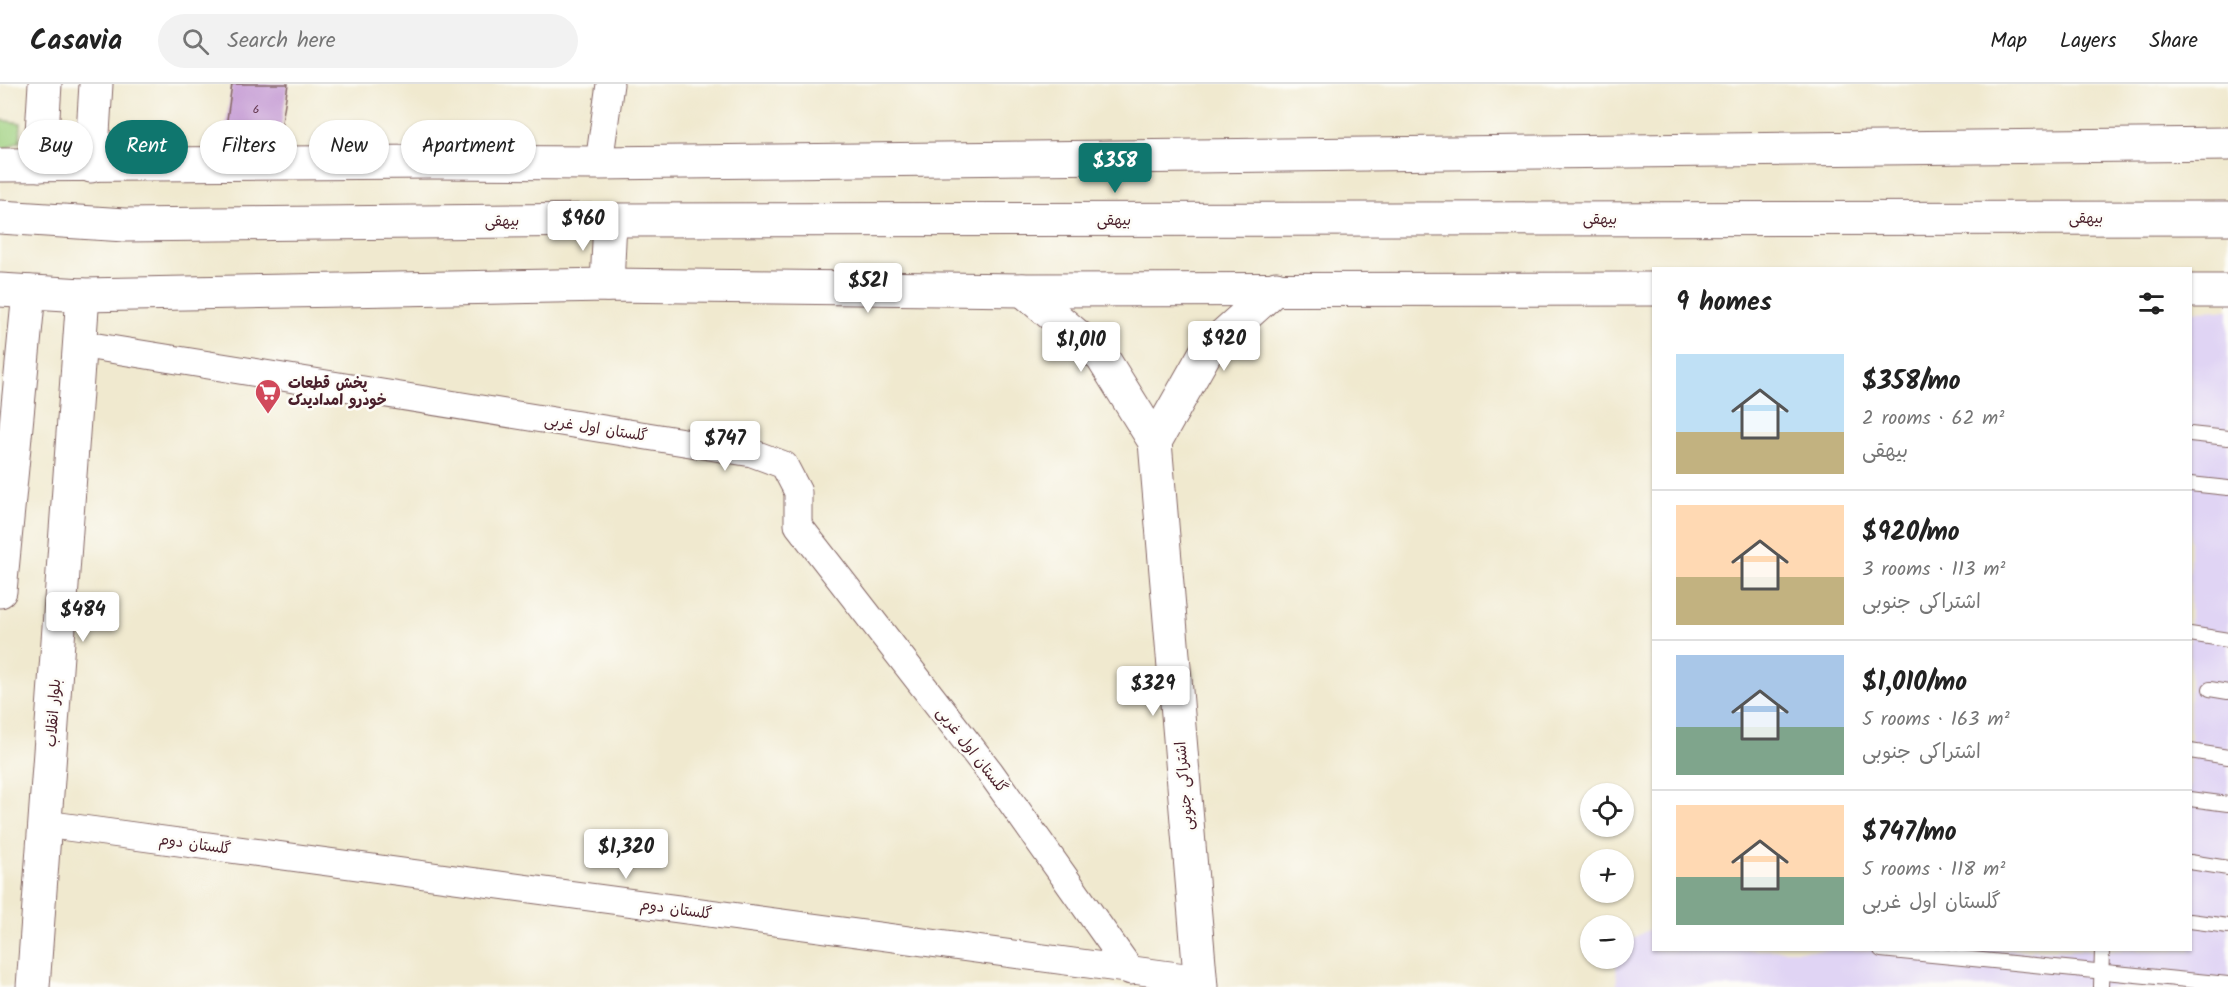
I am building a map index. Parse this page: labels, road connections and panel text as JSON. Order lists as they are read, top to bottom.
{
  "streets": {
    "main road": ["بیهقی", "بلوار انقلاب", "اشتراکی جنوبی"],
    "street": ["گلستان اول غربی", "گلستان دوم"]
  },
  "crossings": [
    ["گلستان اول غربی", "بلوار انقلاب"],
    ["گلستان اول غربی", "گلستان دوم"],
    ["بلوار انقلاب", "گلستان دوم"],
    ["اشتراکی جنوبی", "گلستان دوم"]
  ],
  "places": {
    "supermarket": ["پخش قطعات خودرو امدادیدک"]
  },
  "house_numbers": ["6"],
  "page": {
    "header": "Casavia",
    "search": "Search here",
    "nav": ["Map", "Layers", "Share"],
    "chip": [
      "Buy",
      "Rent",
      "Filters",
      "New",
      "Apartment"
    ],
    "price": [
      "$358",
      "$960",
      "$521",
      "$920",
      "$1,010",
      "$747",
      "$484",
      "$329",
      "$1,320"
    ],
    "heading": "9 homes",
    "list": [
      {
        "name": "$358/mo",
        "note": "2 rooms · 62 m² · بیهقی"
      },
      {
        "name": "$920/mo",
        "note": "3 rooms · 113 m² · اشتراکی جنوبی"
      },
      {
        "name": "$1,010/mo",
        "note": "5 rooms · 163 m² · اشتراکی جنوبی"
      },
      {
        "name": "$747/mo",
        "note": "5 rooms · 118 m² · گلستان اول غربی"
      }
    ],
    "map_buttons": ["+", "−"]
  }
}
